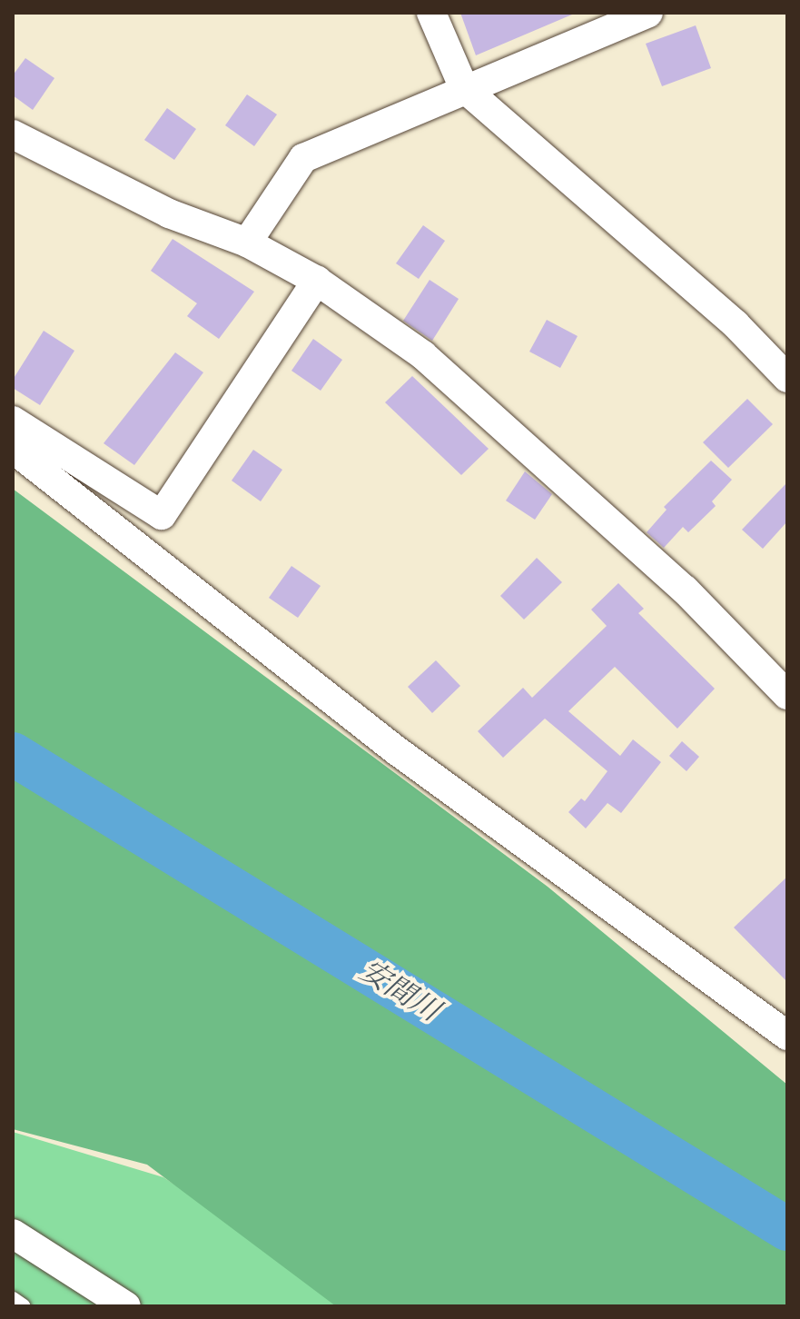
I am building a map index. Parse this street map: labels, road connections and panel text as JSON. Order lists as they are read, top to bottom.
{
  "water": ["安間川"]
}
